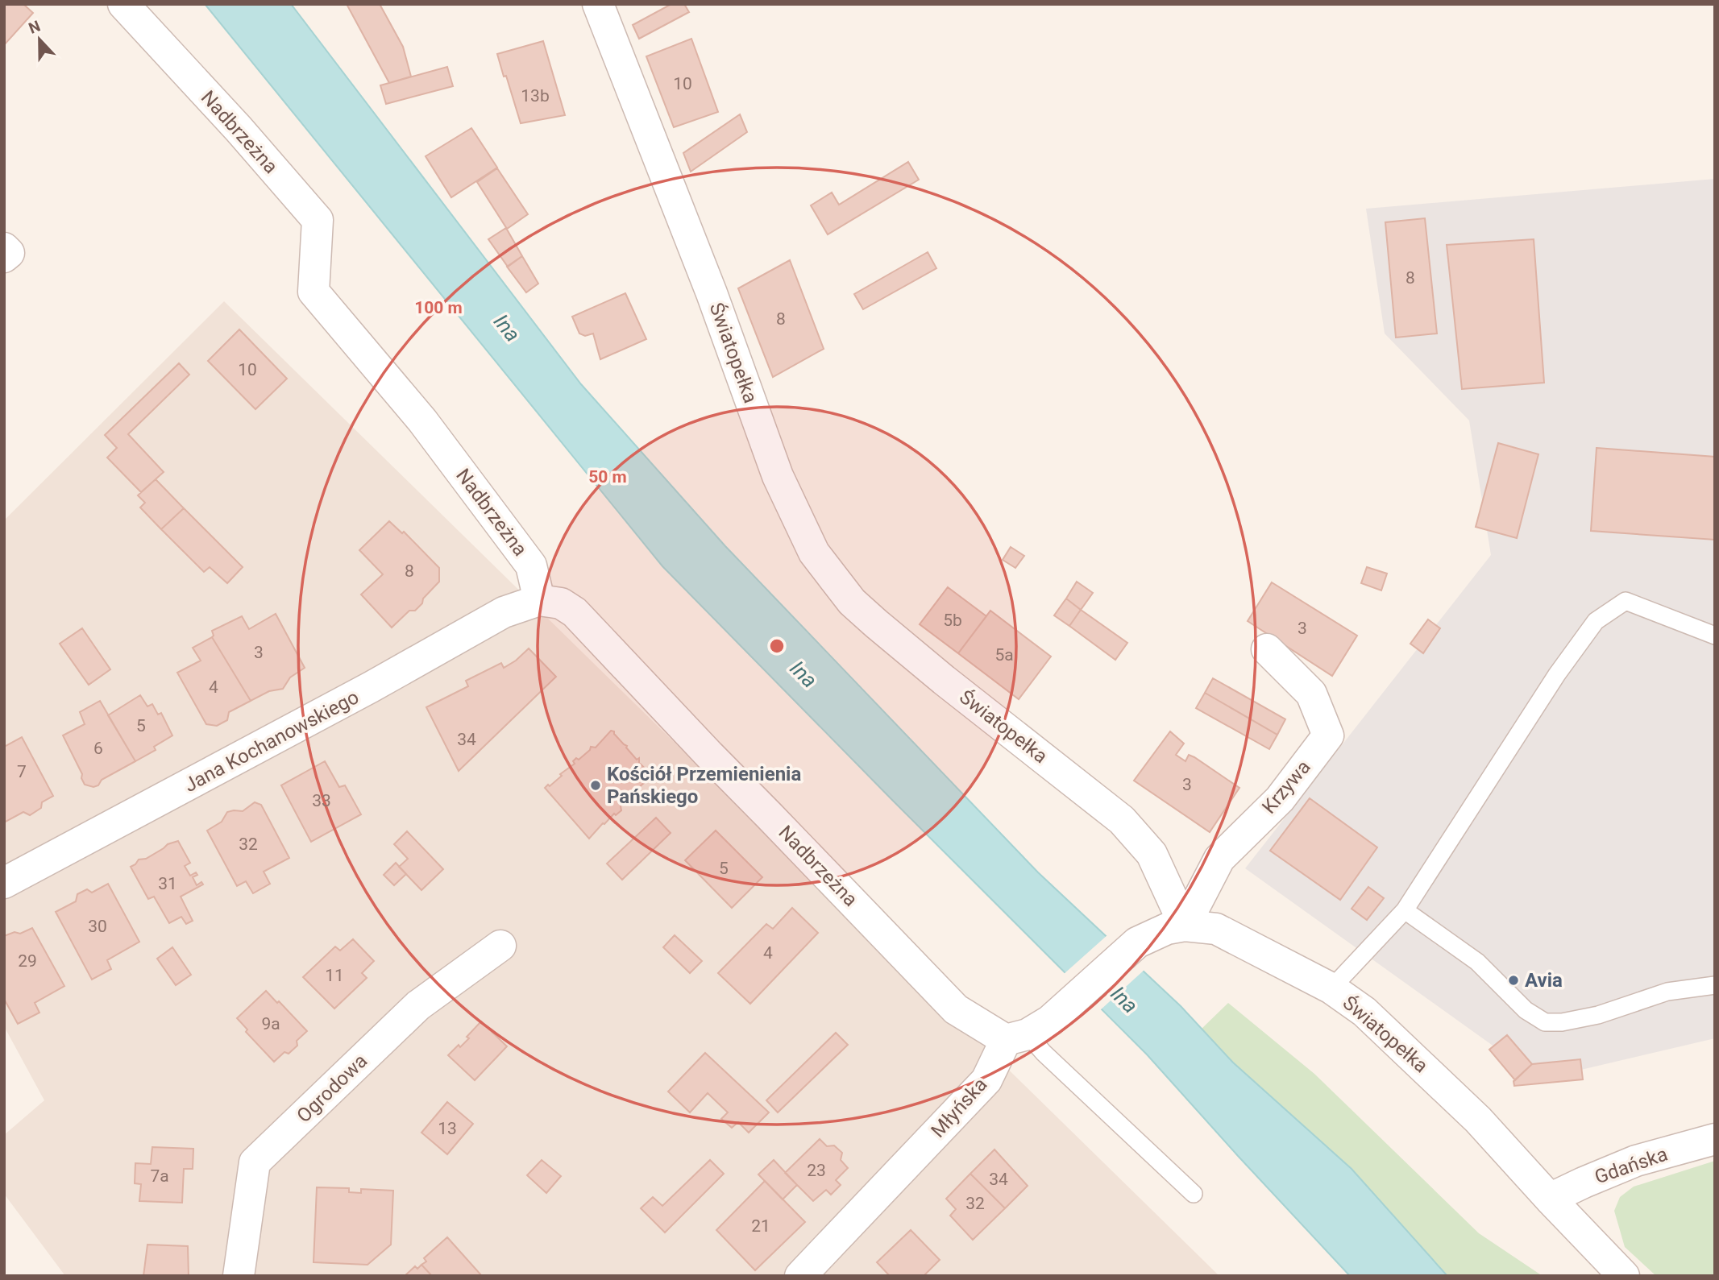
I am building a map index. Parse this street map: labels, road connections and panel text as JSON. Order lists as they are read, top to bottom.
{
  "streets": {
    "street": [
      "Nadbrzeżna",
      "Światopełka",
      "Jana Kochanowskiego",
      "Krzywa",
      "Ogrodowa",
      "Młyńska",
      "Gdańska"
    ]
  },
  "crossings": [
    ["Nadbrzeżna", "Jana Kochanowskiego"],
    ["Nadbrzeżna", "Młyńska"],
    ["Światopełka", "Krzywa"],
    ["Światopełka", "Młyńska"],
    ["Światopełka", "Gdańska"],
    ["Krzywa", "Młyńska"]
  ],
  "water": ["Ina"],
  "places": ["Kościół Przemienienia Pańskiego", "Avia"],
  "house_numbers": [
    "10",
    "13b",
    "8",
    "8",
    "10",
    "8",
    "5b",
    "3",
    "3",
    "5a",
    "4",
    "5",
    "34",
    "6",
    "7",
    "3",
    "33",
    "32",
    "5",
    "31",
    "30",
    "4",
    "29",
    "11",
    "9a",
    "13",
    "23",
    "7a",
    "34",
    "32",
    "21"
  ],
  "north": "top",
  "rings": ["100 m", "50 m"]
}
